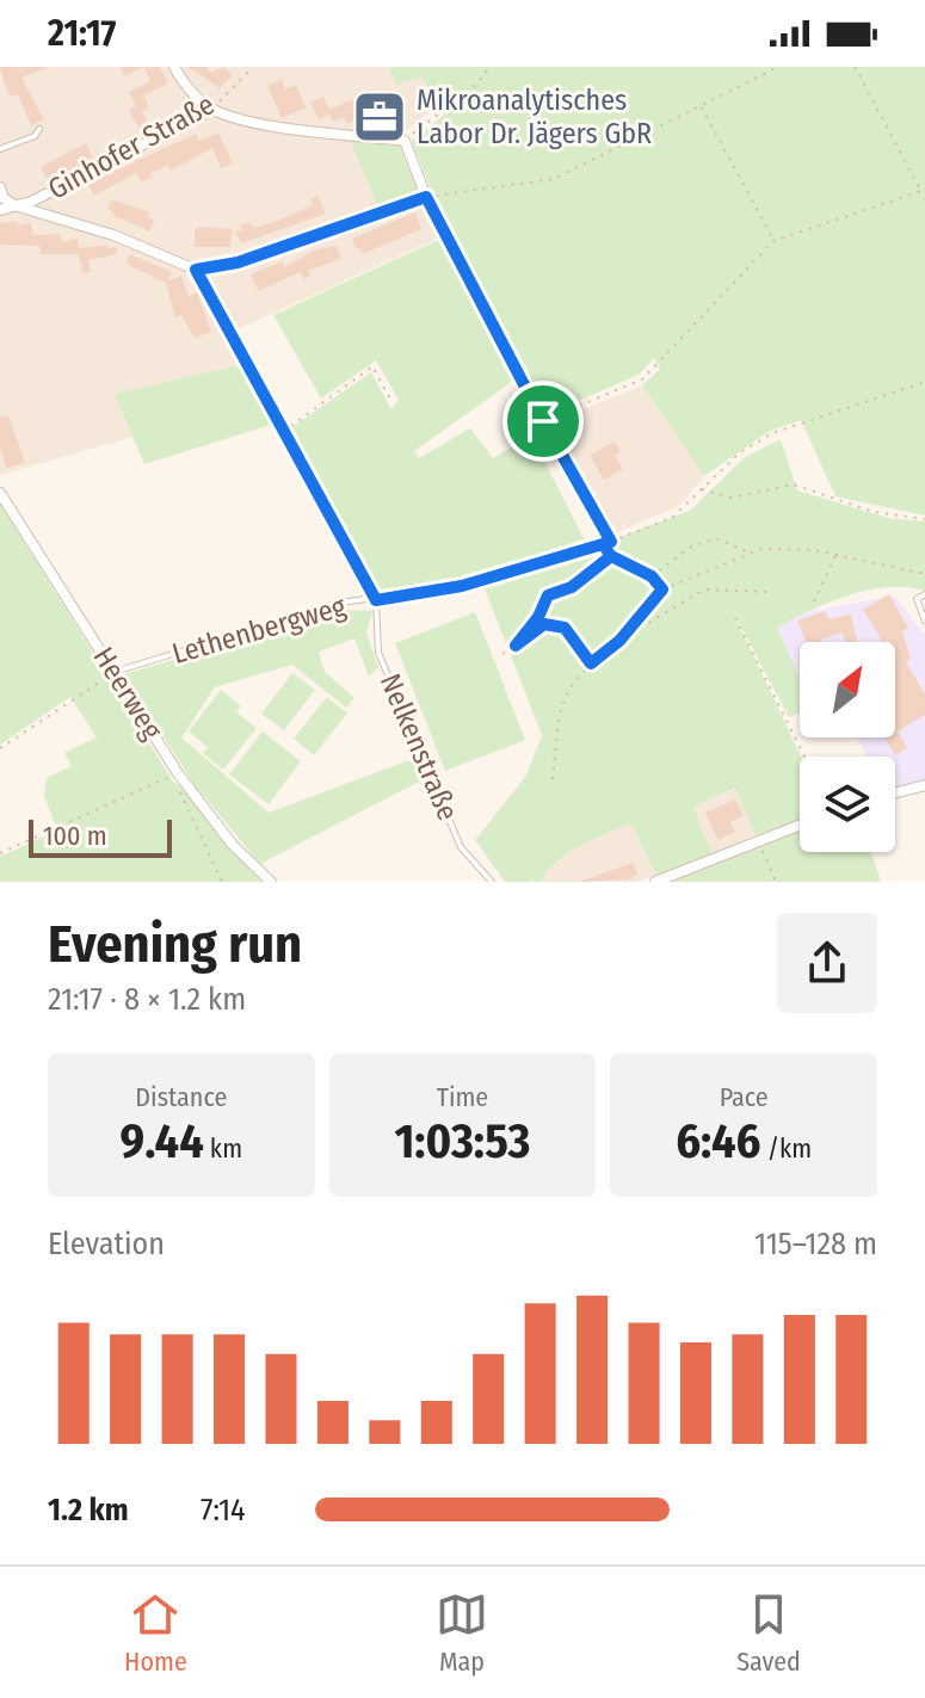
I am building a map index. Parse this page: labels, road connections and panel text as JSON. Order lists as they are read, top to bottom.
{
  "streets": {
    "street": ["Ginhofer Straße", "Heerweg"],
    "lane": ["Lethenbergweg", "Nelkenstraße"]
  },
  "crossings": [
    ["Lethenbergweg", "Heerweg"],
    ["Lethenbergweg", "Nelkenstraße"]
  ],
  "places": {
    "office": ["Mikroanalytisches Labor Dr. Jägers GbR"]
  },
  "scale_bar": "100 m",
  "north": "top right",
  "page": {
    "status": "21:17",
    "scale": "100 m",
    "heading": ["Evening run", "21:17 · 8 × 1.2 km"],
    "stats": [
      ["Distance", "9.44 km"],
      ["Time", "1:03:53"],
      ["Pace", "6:46 /km"]
    ],
    "chart": ["Elevation", "115–128 m"],
    "list": [
      {
        "name": "1.2 km",
        "note": "7:14"
      }
    ],
    "tabs": ["Home", "Map", "Saved"]
  }
}
